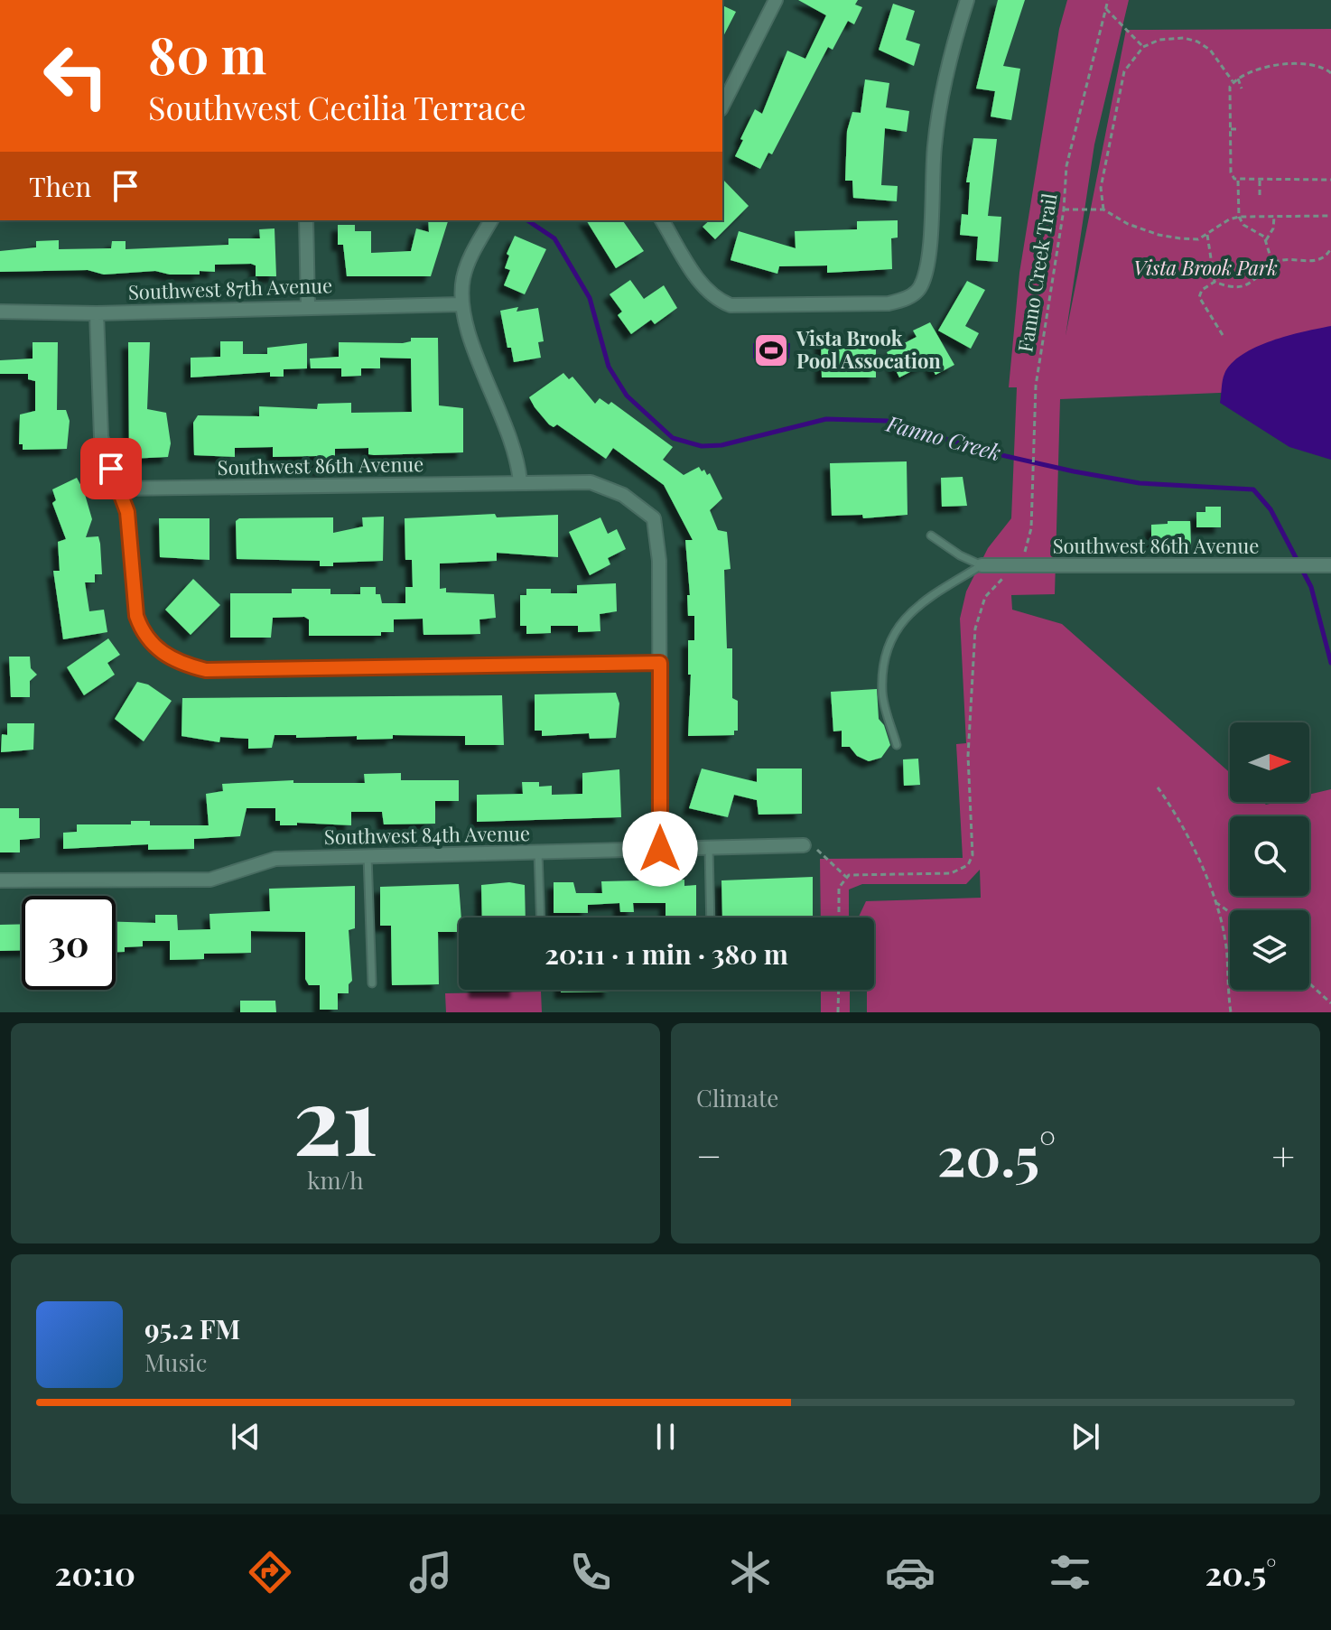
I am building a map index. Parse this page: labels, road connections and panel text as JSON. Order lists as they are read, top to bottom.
{
  "streets": {
    "street": ["Southwest 87th Avenue", "Southwest 86th Avenue", "Southwest 84th Avenue"],
    "path": ["Fanno Creek Trail"]
  },
  "water": ["Fanno Creek"],
  "parks": ["Vista Brook Park"],
  "places": {
    "sports": ["Vista Brook Pool Assocation"]
  },
  "north": "right",
  "page": {
    "turn": ["80 m", "Southwest Cecilia Terrace"],
    "then": "Then",
    "limit": "30",
    "trip": "20:11 · 1 min · 380 m",
    "tile": [
      ["21", "km/h"],
      "Climate"
    ],
    "heat": ["−", "20.5°", "+"],
    "song": ["95.2 FM", "Music"],
    "tabs": ["20:10", "20.5°"]
  }
}
